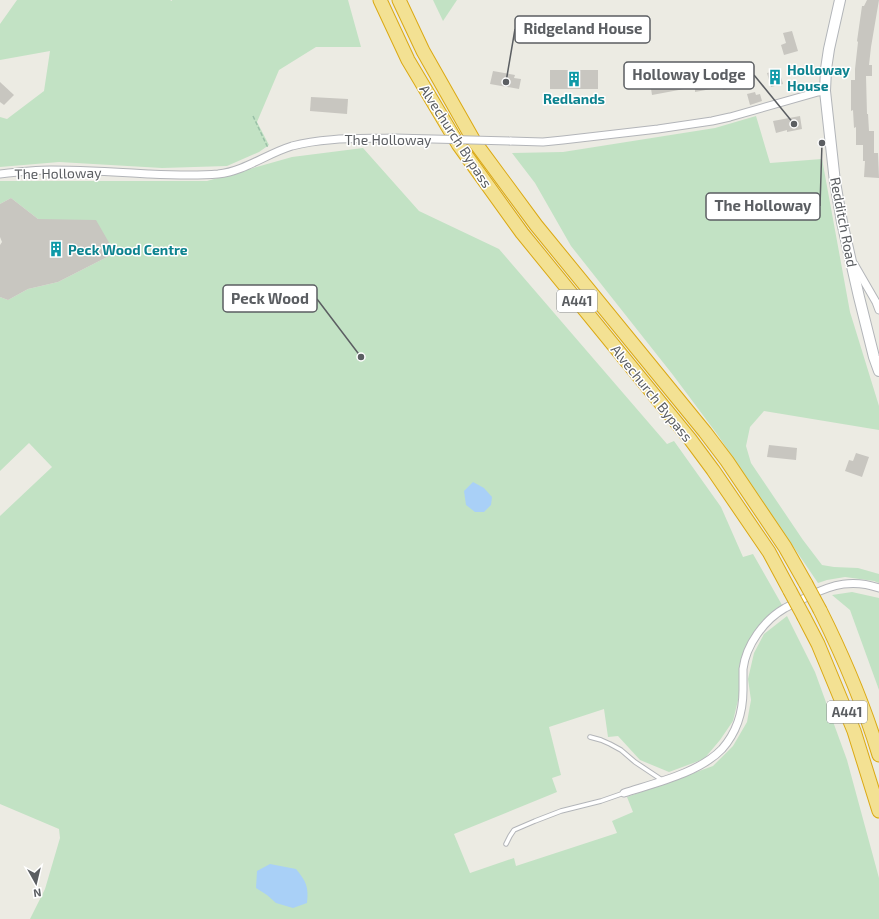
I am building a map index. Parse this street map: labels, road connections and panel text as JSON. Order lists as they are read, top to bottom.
{
  "streets": {
    "highway": ["Alvechurch Bypass", "A441"],
    "main road": ["Redditch Road"],
    "street": ["The Holloway"]
  },
  "crossings": [
    ["The Holloway", "Redditch Road"]
  ],
  "places": {
    "building": ["Holloway House", "Redlands", "Peck Wood Centre"],
    "other": [
      "Ridgeland House",
      "Holloway Lodge",
      "The Holloway",
      "Peck Wood"
    ]
  },
  "north": "bottom"
}
